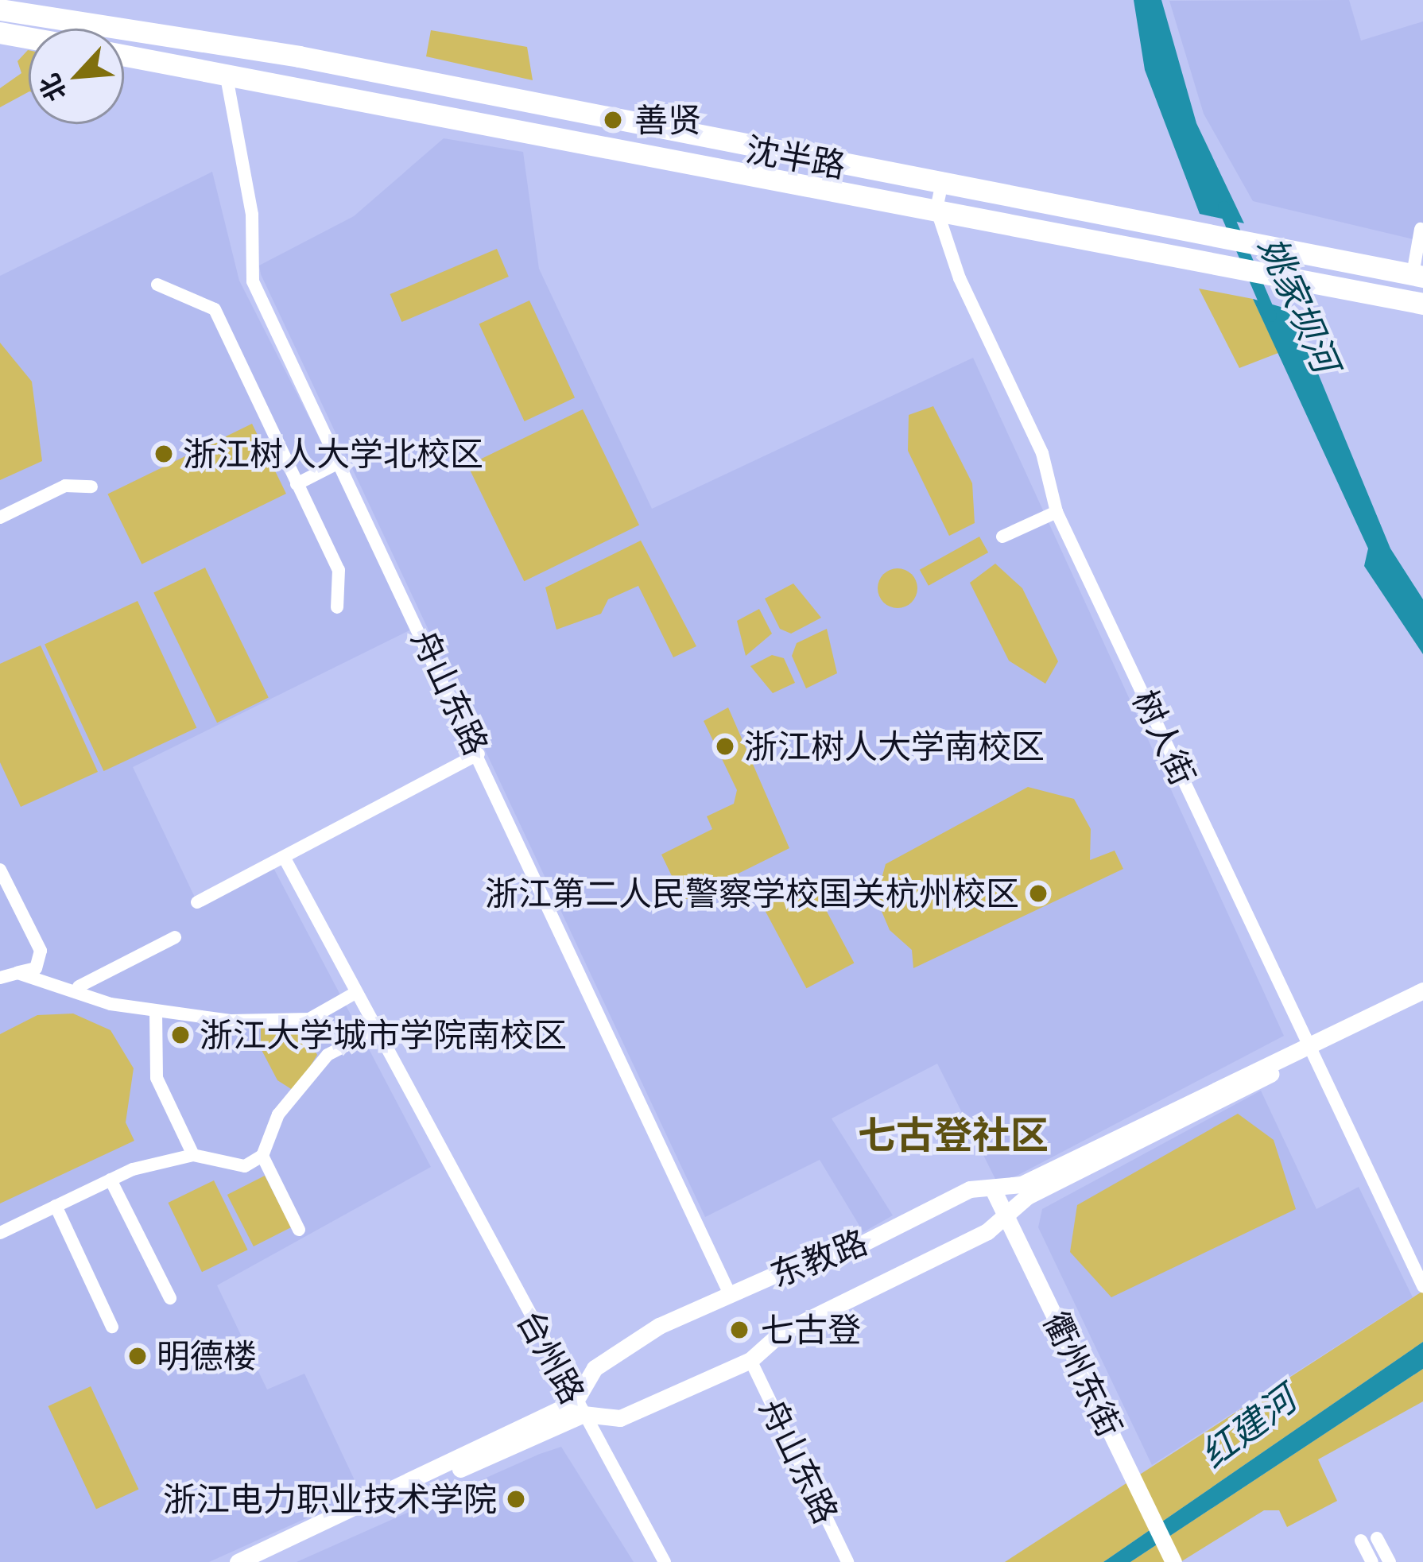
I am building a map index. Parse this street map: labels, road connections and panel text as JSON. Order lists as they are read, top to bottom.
{
  "streets": {
    "main road": ["沈半路"],
    "street": [
      "舟山东路",
      "树人街",
      "东教路",
      "台州路",
      "衢州东街"
    ]
  },
  "crossings": [
    ["沈半路", "舟山东路"],
    ["沈半路", "树人街"],
    ["舟山东路", "东教路"],
    ["树人街", "东教路"],
    ["东教路", "台州路"],
    ["东教路", "衢州东街"]
  ],
  "districts": ["七古登社区"],
  "water": ["姚家坝河", "红建河"],
  "places": [
    "善贤",
    "浙江树人大学北校区",
    "浙江树人大学南校区",
    "浙江第二人民警察学校国关杭州校区",
    "浙江大学城市学院南校区",
    "七古登",
    "明德楼",
    "浙江电力职业技术学院"
  ],
  "north": "bottom left"
}
